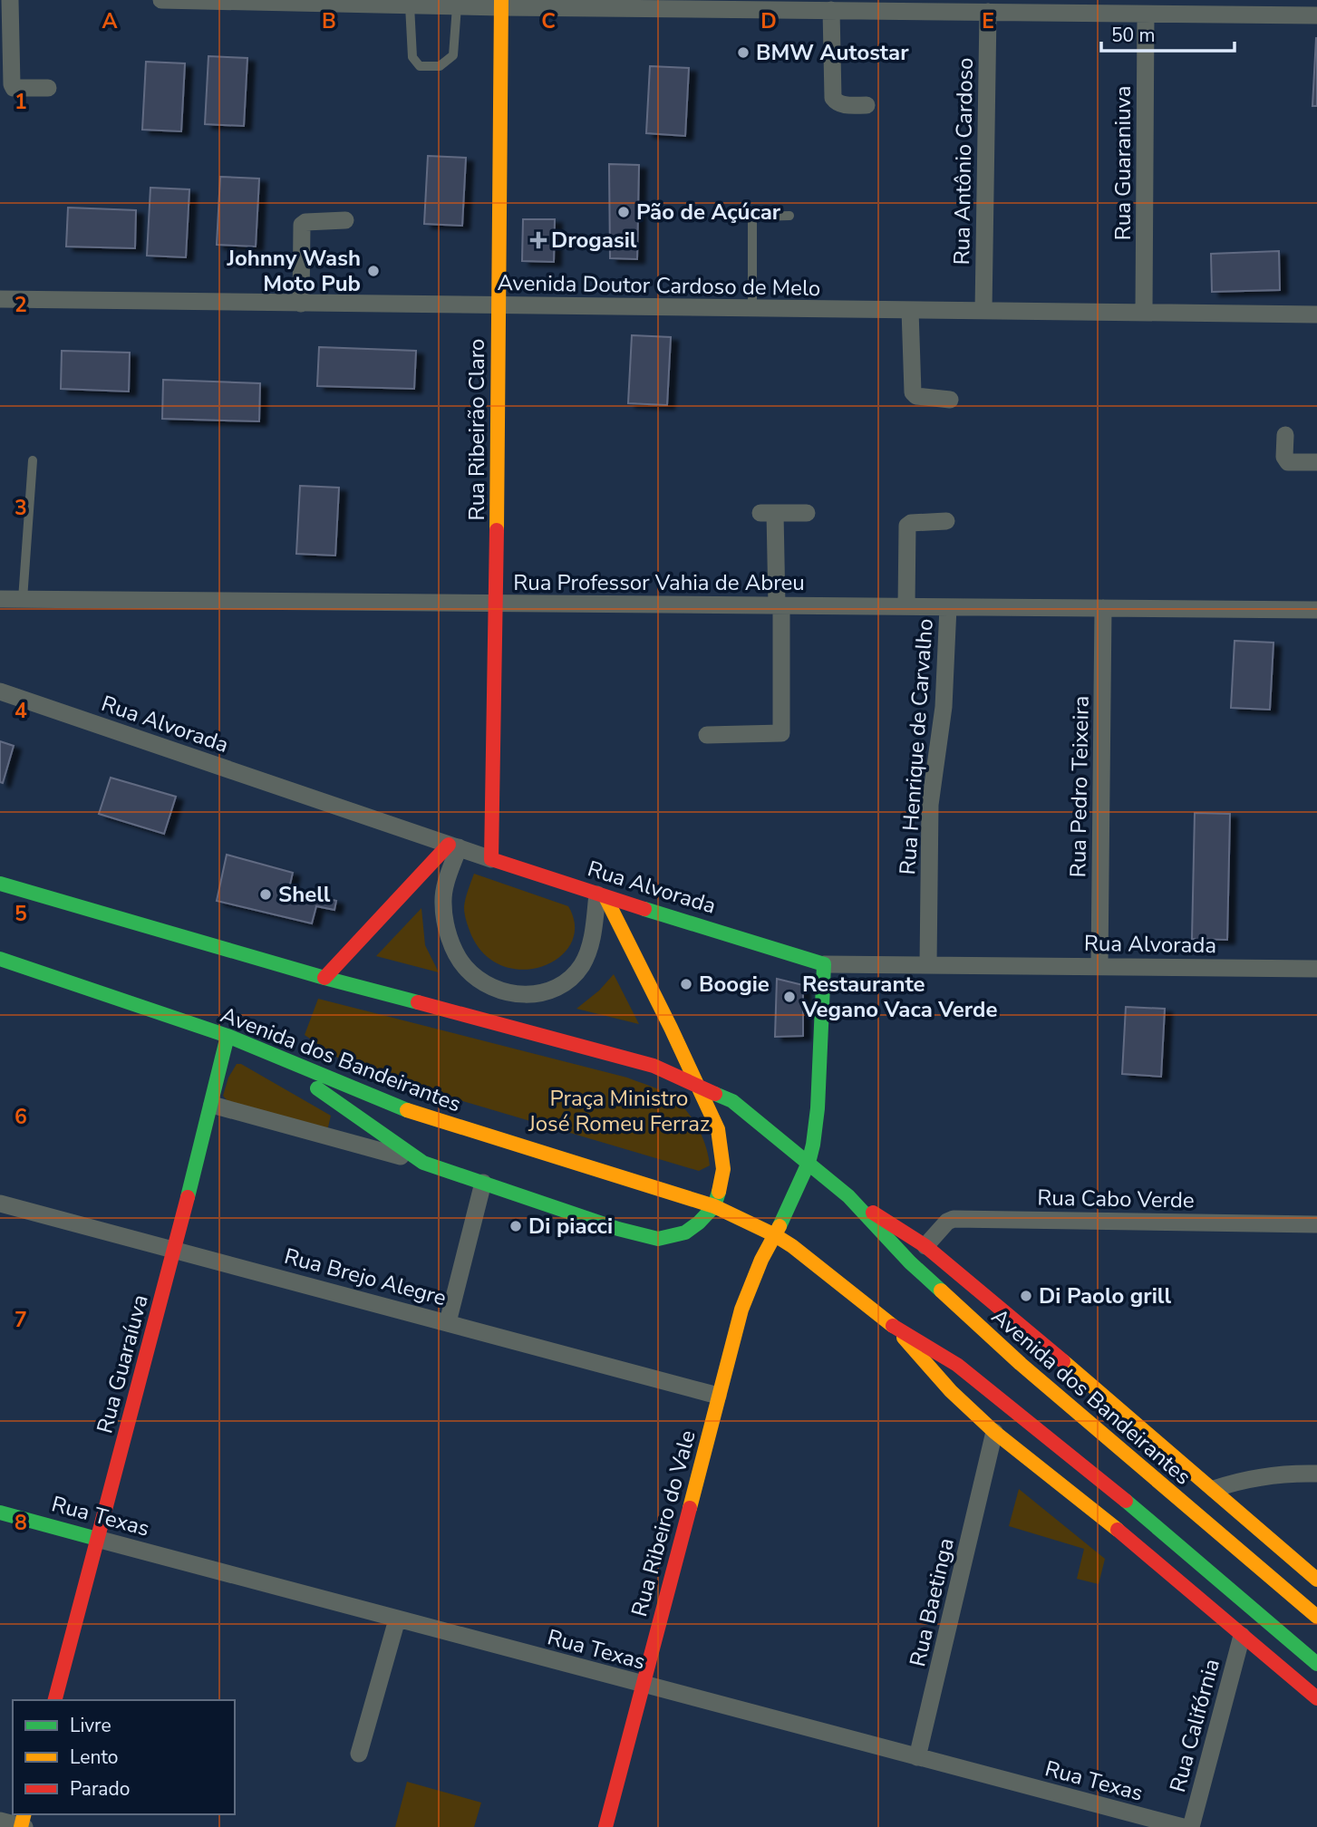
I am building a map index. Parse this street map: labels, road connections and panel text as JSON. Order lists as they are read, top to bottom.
{
  "streets": {
    "main road": [
      "Rua Ribeirão Claro",
      "Rua Alvorada",
      "Avenida dos Bandeirantes",
      "Rua Guaraíuva",
      "Rua Texas",
      "Rua Ribeiro do Vale"
    ],
    "street": [
      "Rua Antônio Cardoso",
      "Rua Guaraniuva",
      "Avenida Doutor Cardoso de Melo",
      "Rua Professor Vahia de Abreu",
      "Rua Henrique de Carvalho",
      "Rua Pedro Teixeira",
      "Rua Cabo Verde",
      "Rua Brejo Alegre",
      "Rua Baetinga",
      "Rua Califórnia"
    ]
  },
  "crossings": [
    ["Rua Antônio Cardoso", "Avenida Doutor Cardoso de Melo"],
    ["Rua Guaraniuva", "Avenida Doutor Cardoso de Melo"],
    ["Avenida Doutor Cardoso de Melo", "Rua Ribeirão Claro"],
    ["Rua Ribeirão Claro", "Rua Professor Vahia de Abreu"],
    ["Rua Ribeirão Claro", "Rua Alvorada"],
    ["Rua Professor Vahia de Abreu", "Rua Henrique de Carvalho"],
    ["Rua Professor Vahia de Abreu", "Rua Pedro Teixeira"],
    ["Rua Alvorada", "Rua Henrique de Carvalho"],
    ["Rua Alvorada", "Rua Pedro Teixeira"],
    ["Avenida dos Bandeirantes", "Rua Cabo Verde"],
    ["Avenida dos Bandeirantes", "Rua Guaraíuva"],
    ["Avenida dos Bandeirantes", "Rua Ribeiro do Vale"],
    ["Avenida dos Bandeirantes", "Rua Baetinga"],
    ["Avenida dos Bandeirantes", "Rua Califórnia"],
    ["Rua Brejo Alegre", "Rua Guaraíuva"],
    ["Rua Brejo Alegre", "Rua Ribeiro do Vale"],
    ["Rua Guaraíuva", "Rua Texas"],
    ["Rua Texas", "Rua Ribeiro do Vale"],
    ["Rua Texas", "Rua Baetinga"]
  ],
  "parks": ["Praça Ministro José Romeu Ferraz"],
  "places": {
    "other": [
      "BMW Autostar",
      "Pão de Açúcar",
      "Johnny Wash Moto Pub",
      "Shell",
      "Boogie",
      "Restaurante Vegano Vaca Verde",
      "Di piacci",
      "Di Paolo grill"
    ],
    "health": ["Drogasil"]
  },
  "legend": ["Livre", "Lento", "Parado"],
  "scale_bar": "50 m",
  "grid": {
    "columns": [
      "A",
      "B",
      "C",
      "D",
      "E"
    ],
    "rows": [
      "1",
      "2",
      "3",
      "4",
      "5",
      "6",
      "7",
      "8"
    ]
  }
}
